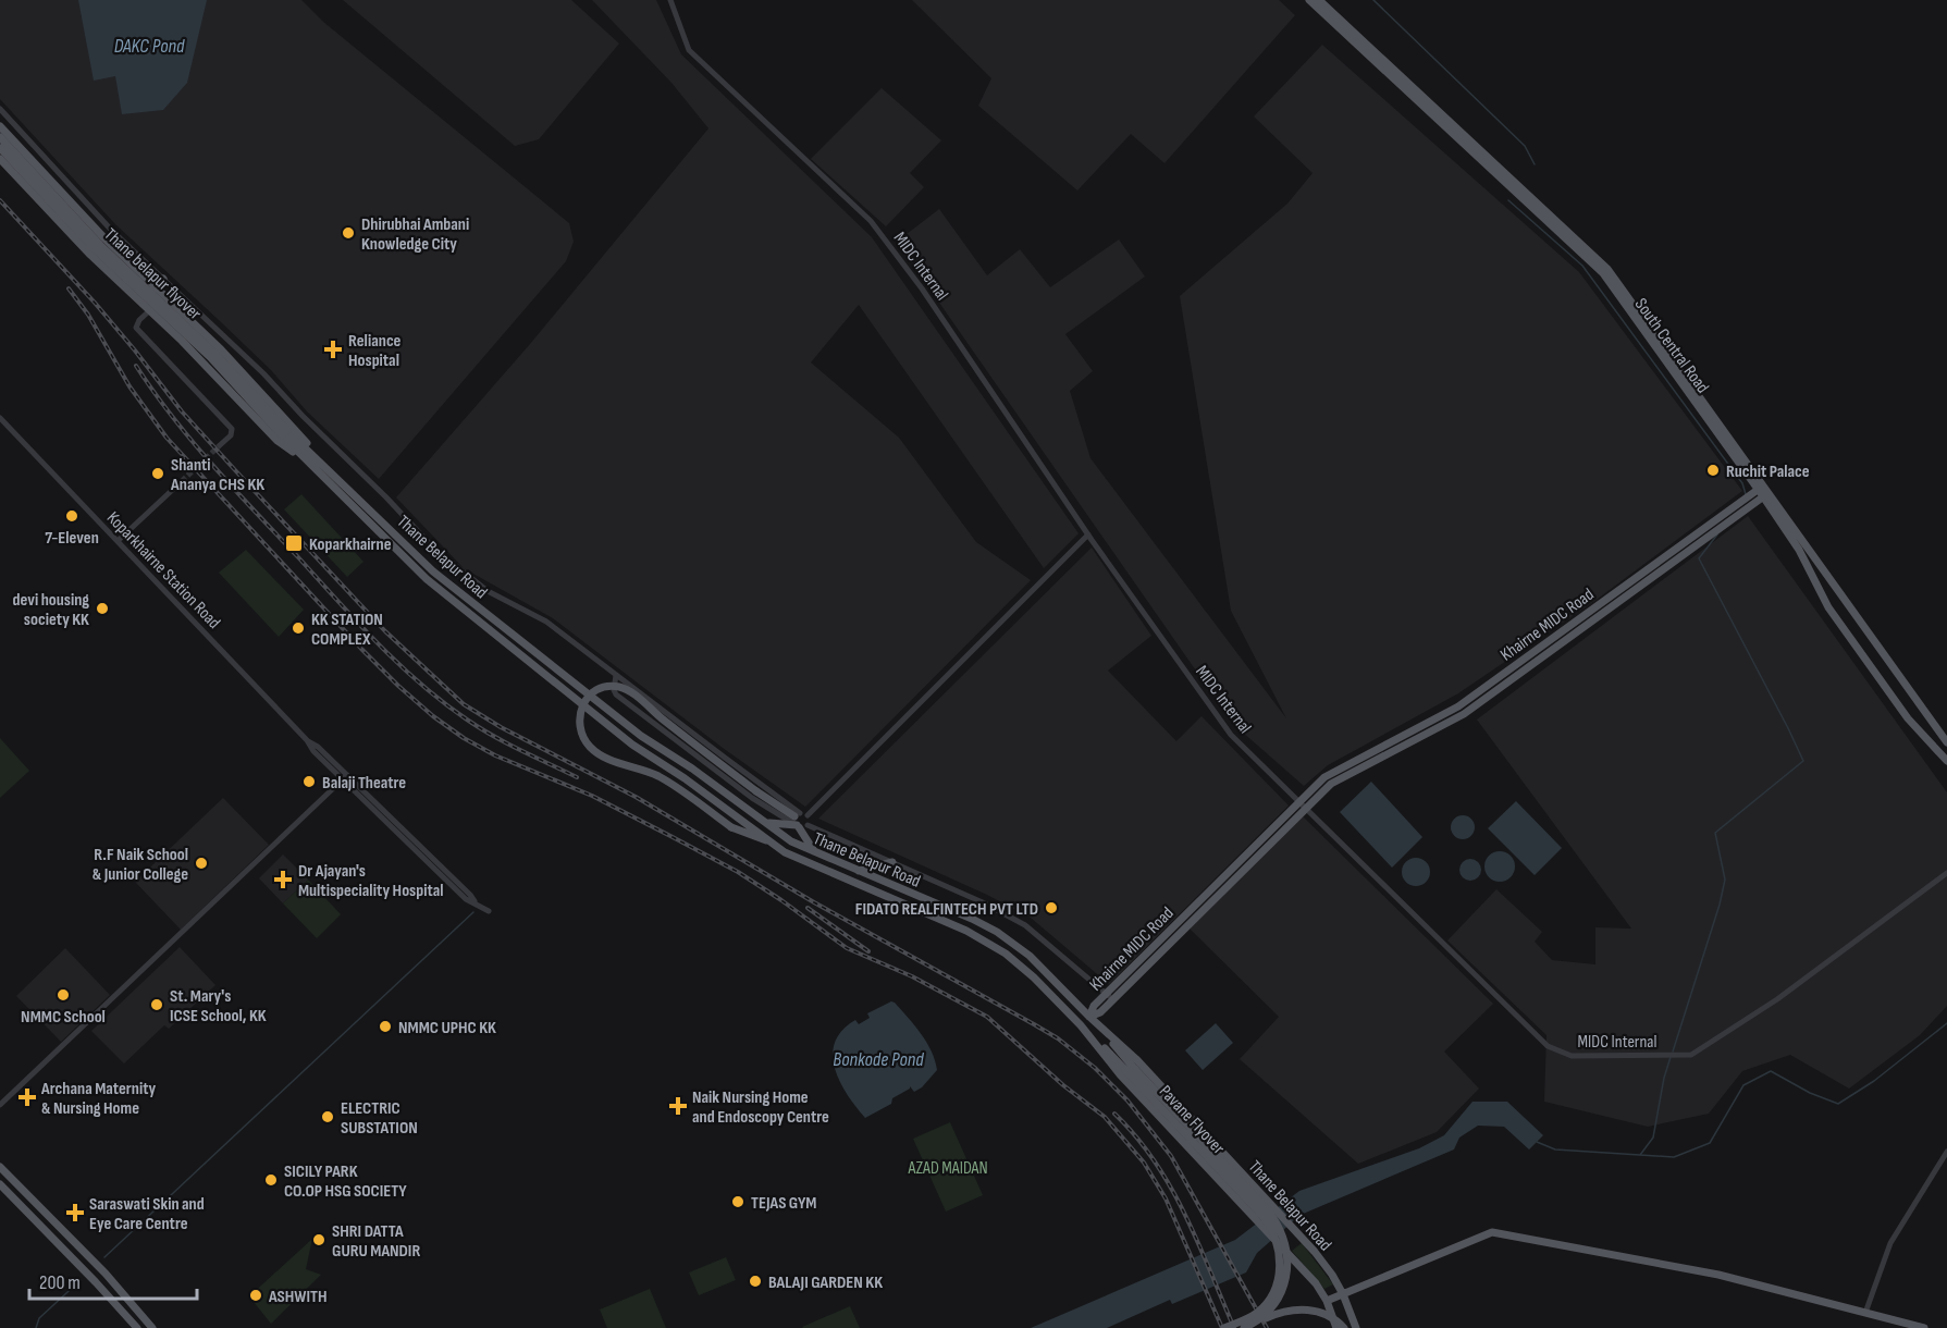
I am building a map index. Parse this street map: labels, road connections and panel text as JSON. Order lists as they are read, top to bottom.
{
  "streets": {
    "main road": [
      "Thane belapur flyover",
      "South Central Road",
      "Thane Belapur Road",
      "Khairne MIDC Road",
      "Pavane Flyover"
    ],
    "street": ["MIDC Internal", "Koparkhairne Station Road"]
  },
  "crossings": [
    ["MIDC Internal", "Khairne MIDC Road"],
    ["South Central Road", "Khairne MIDC Road"],
    ["Thane Belapur Road", "Khairne MIDC Road"],
    ["Thane Belapur Road", "Pavane Flyover"],
    ["Khairne MIDC Road", "Pavane Flyover"]
  ],
  "water": ["DAKC Pond", "Bonkode Pond"],
  "parks": ["AZAD MAIDAN"],
  "places": {
    "other": [
      "Dhirubhai Ambani Knowledge City",
      "Ruchit Palace",
      "Shanti Ananya CHS KK",
      "7-Eleven",
      "devi housing society KK",
      "KK STATION COMPLEX",
      "Balaji Theatre",
      "R.F Naik School & Junior College",
      "FIDATO REALFINTECH PVT LTD",
      "NMMC School",
      "St. Mary's ICSE School, KK",
      "NMMC UPHC KK",
      "ELECTRIC SUBSTATION",
      "SICILY PARK CO.OP HSG SOCIETY",
      "TEJAS GYM",
      "SHRI DATTA GURU MANDIR",
      "BALAJI GARDEN KK",
      "ASHWITH"
    ],
    "health": [
      "Reliance Hospital",
      "Dr Ajayan's Multispeciality Hospital",
      "Archana Maternity & Nursing Home",
      "Naik Nursing Home and Endoscopy Centre",
      "Saraswati Skin and Eye Care Centre"
    ],
    "transit": ["Koparkhairne"]
  },
  "scale_bar": "200 m"
}
